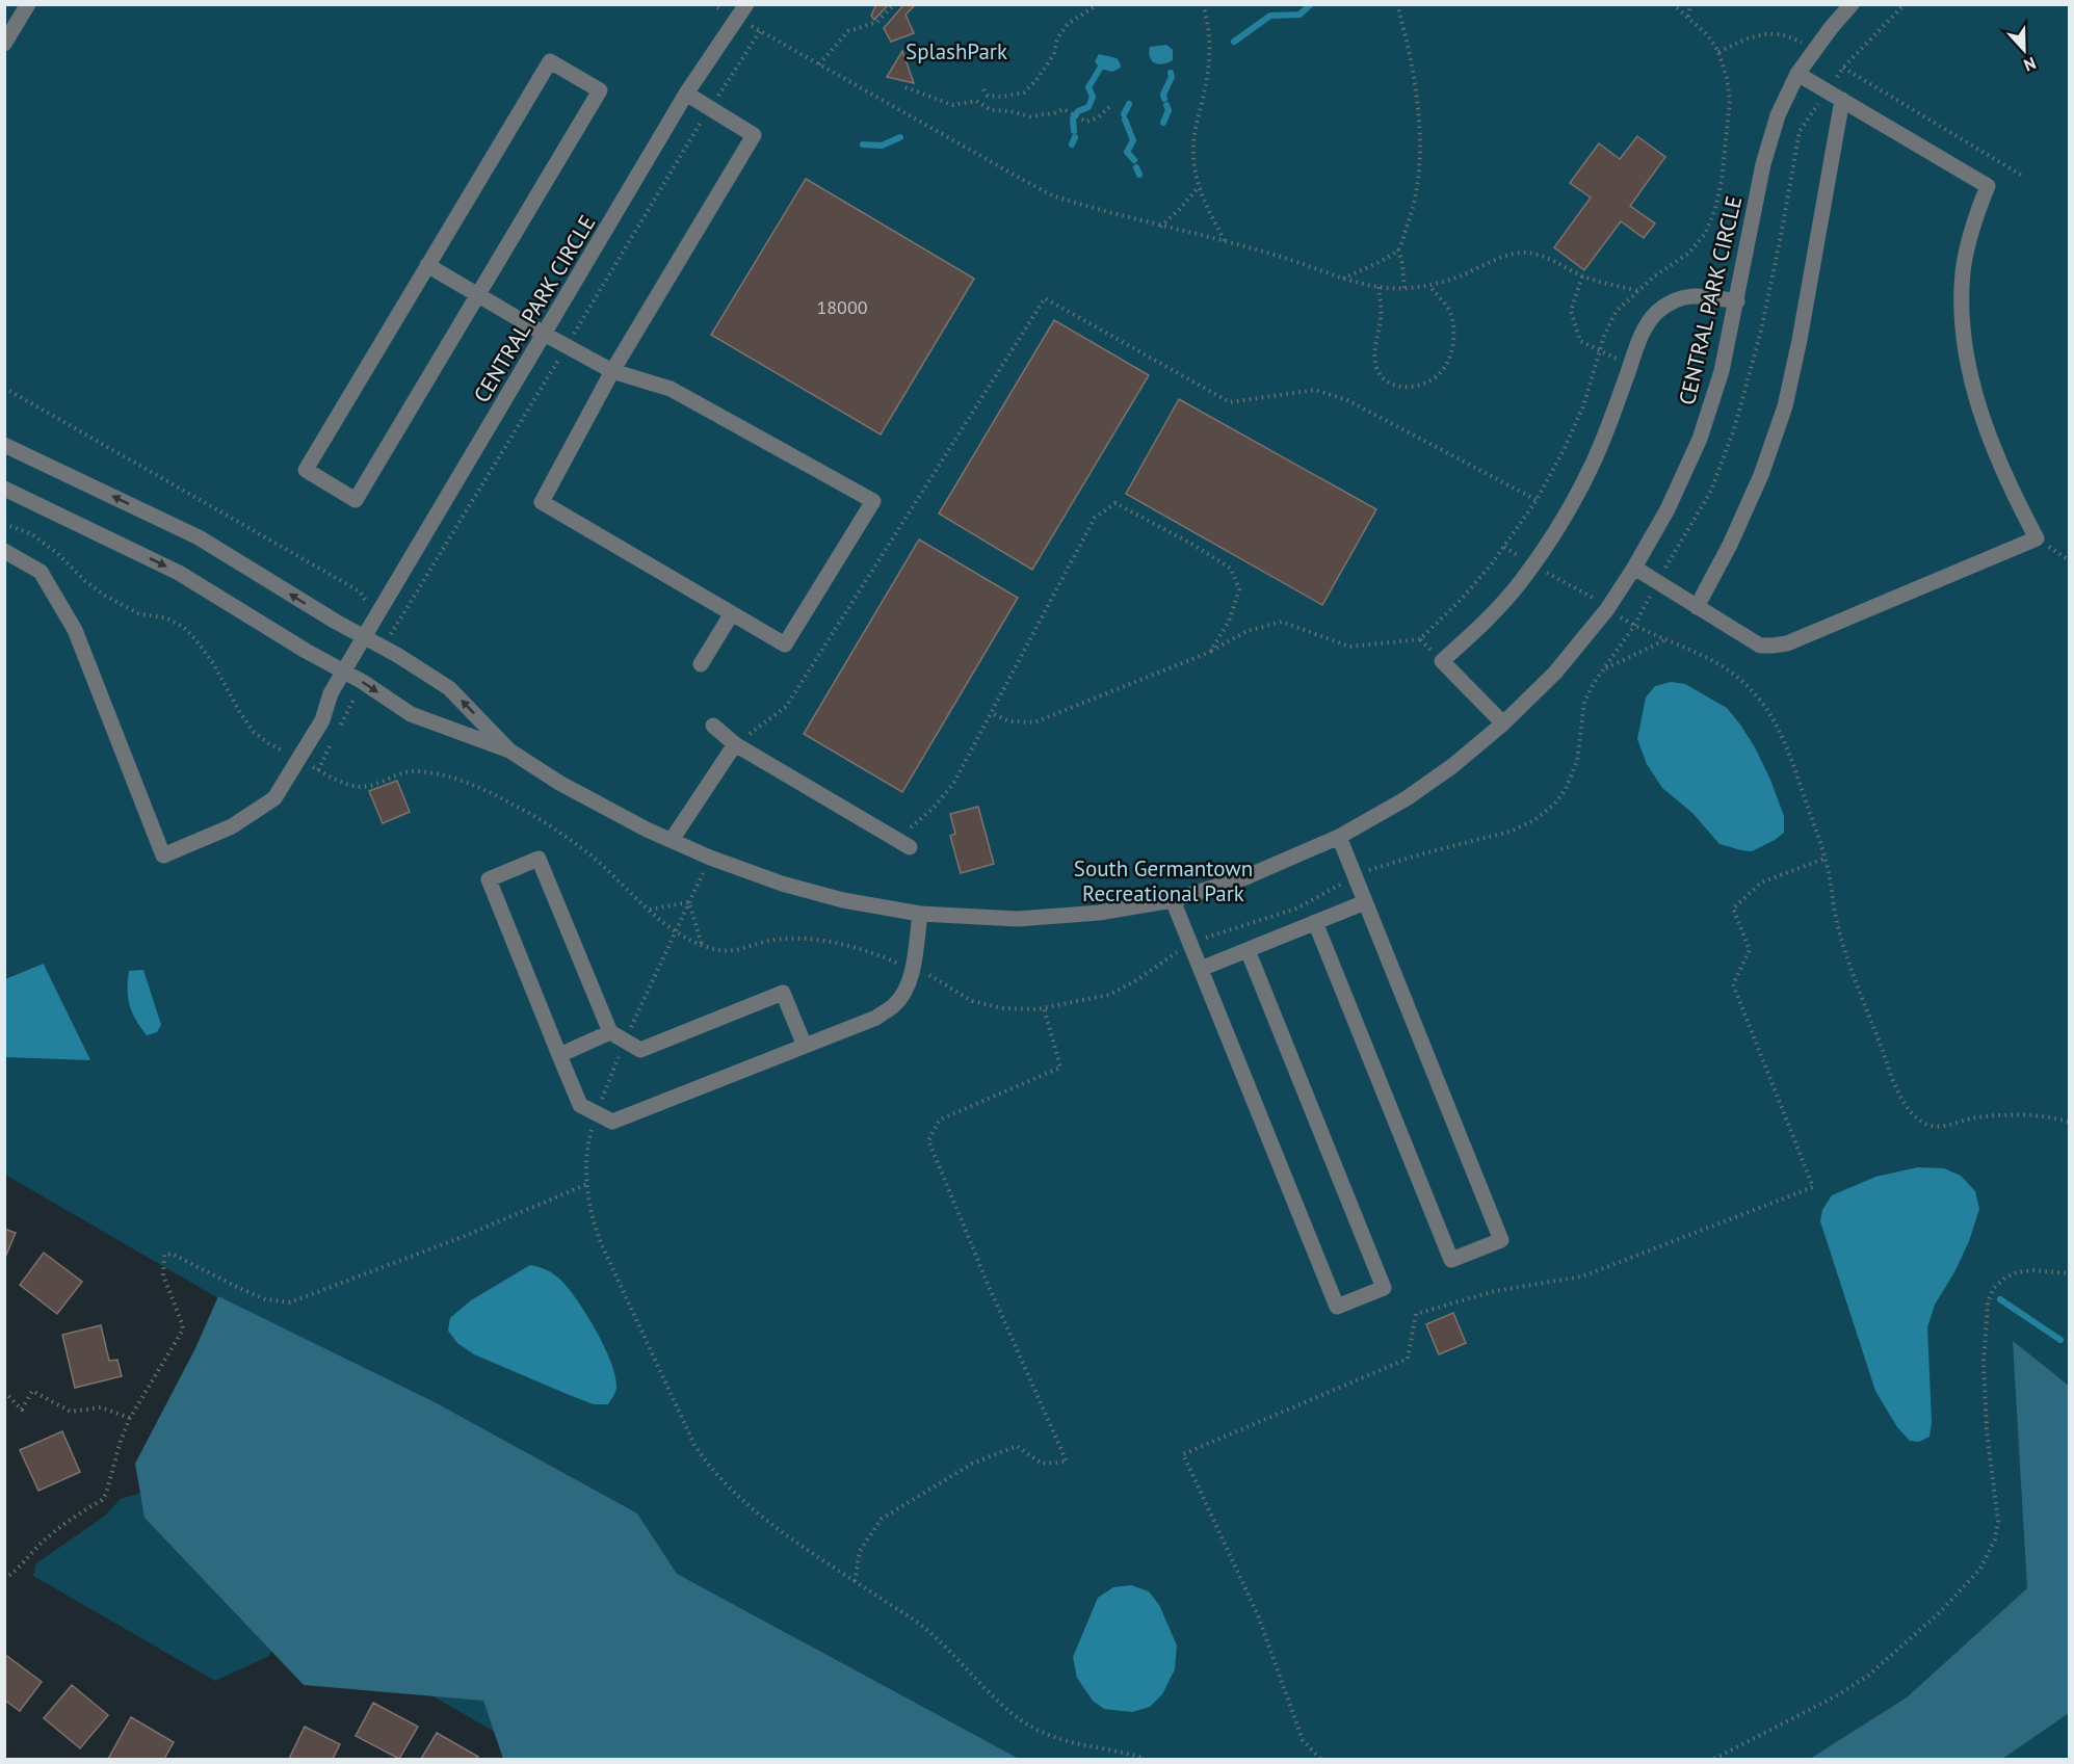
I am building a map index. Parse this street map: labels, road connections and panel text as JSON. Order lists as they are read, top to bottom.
{
  "streets": {
    "street": ["CENTRAL PARK CIRCLE"]
  },
  "parks": ["SplashPark", "South Germantown Recreational Park"],
  "house_numbers": ["18000"],
  "north": "bottom"
}
